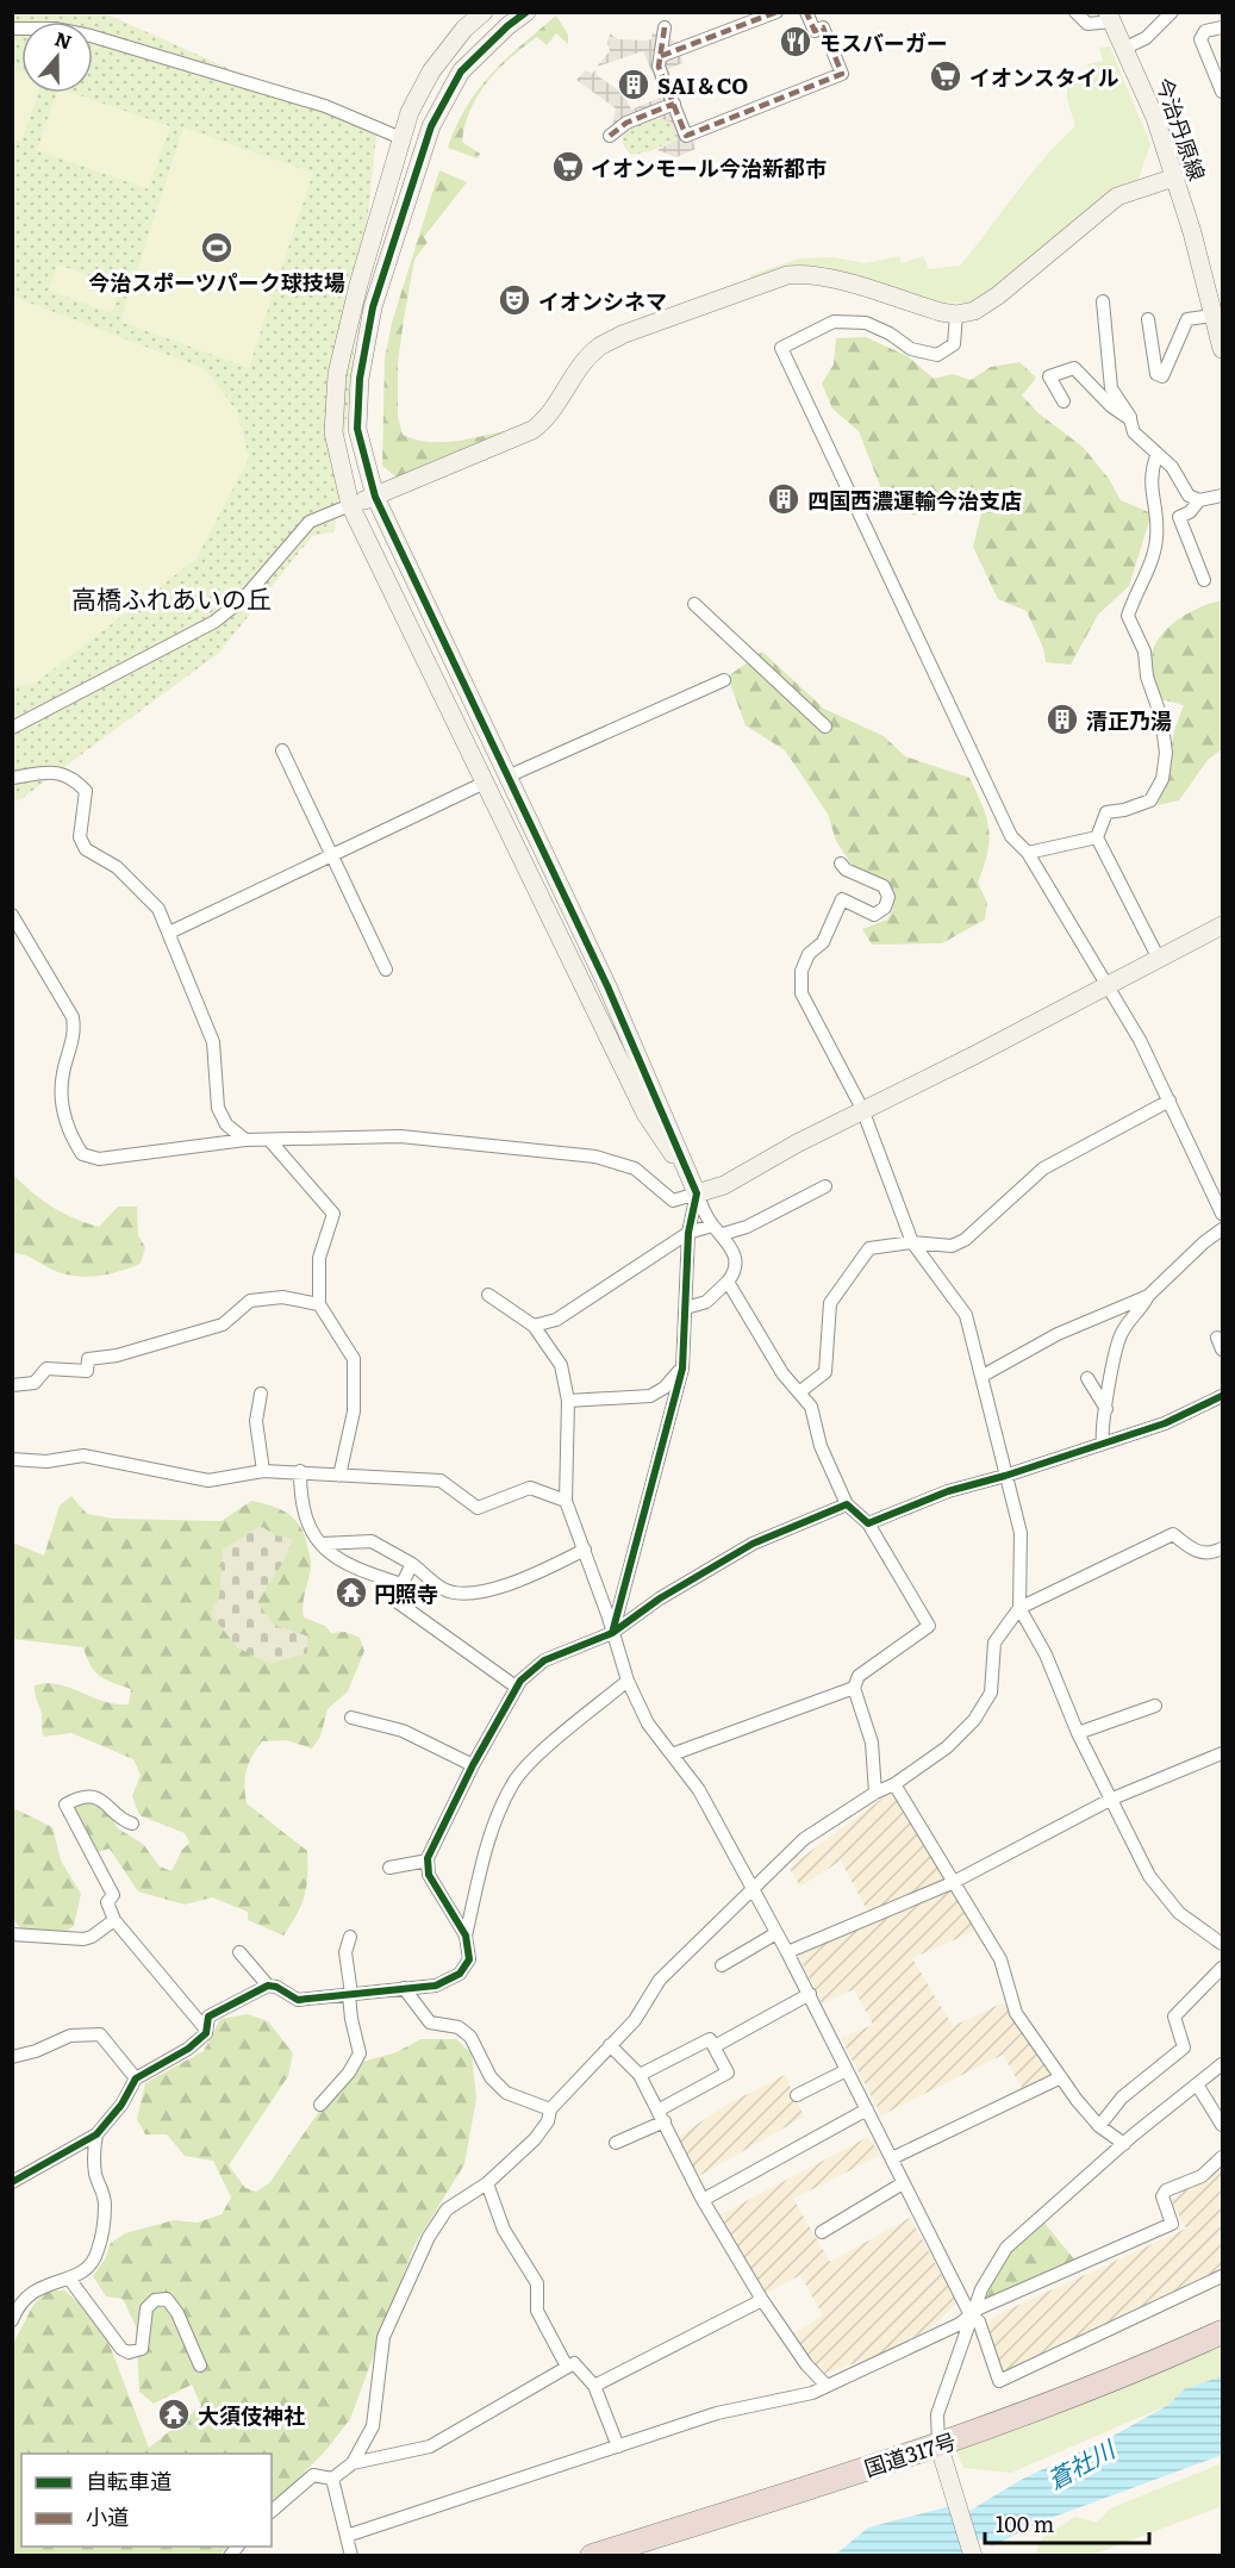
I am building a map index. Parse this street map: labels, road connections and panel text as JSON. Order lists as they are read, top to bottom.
{
  "streets": {
    "highway": ["国道317号"],
    "street": ["今治丹原線"]
  },
  "districts": ["高橋ふれあいの丘"],
  "water": ["蒼社川"],
  "places": {
    "restaurant": ["モスバーガー"],
    "supermarket": ["イオンスタイル", "イオンモール今治新都市"],
    "building": ["SAI＆CO", "四国西濃運輸今治支店", "清正乃湯"],
    "sports": ["今治スポーツパーク球技場"],
    "theatre": ["イオンシネマ"],
    "temple": ["円照寺", "大須伎神社"]
  },
  "legend": ["自転車道", "小道"],
  "scale_bar": "100 m",
  "north": "top"
}
